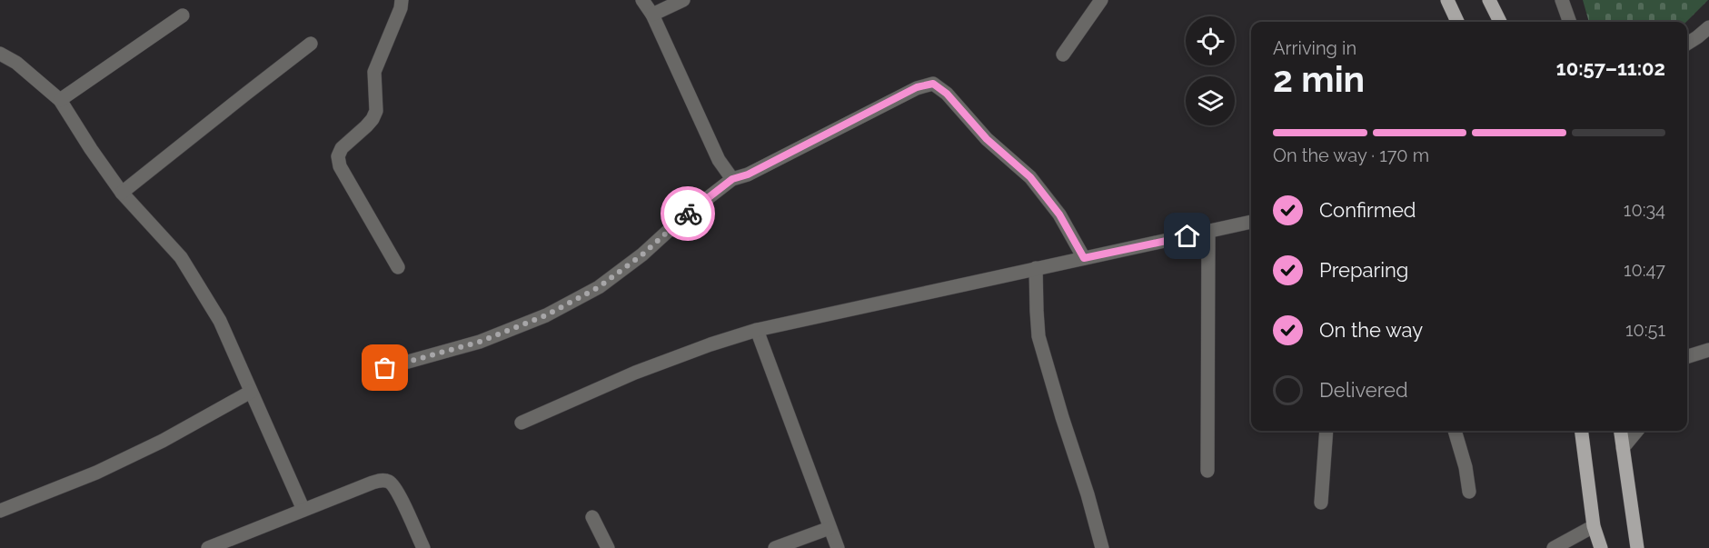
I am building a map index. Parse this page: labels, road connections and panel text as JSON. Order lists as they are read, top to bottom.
{
  "page": {
    "heading": ["2 min", "Arriving in", "10:57–11:02"],
    "bar": "On the way · 170 m",
    "list": [
      ["Confirmed", "10:34"],
      ["Preparing", "10:47"],
      ["On the way", "10:51"],
      "Delivered"
    ]
  }
}
